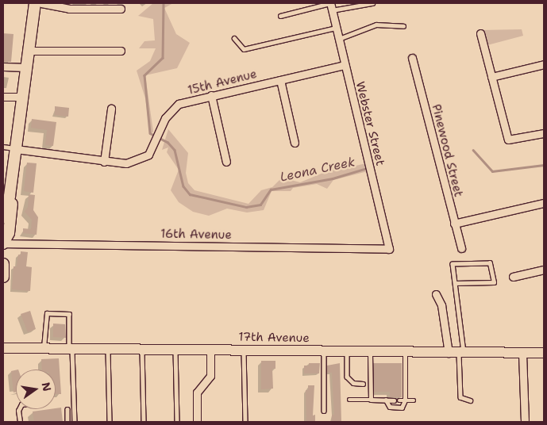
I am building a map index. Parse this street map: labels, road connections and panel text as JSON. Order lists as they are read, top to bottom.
{
  "streets": {
    "main road": ["17th Avenue"],
    "street": [
      "15th Avenue",
      "Webster Street",
      "Pinewood Street",
      "16th Avenue"
    ]
  },
  "crossings": [
    ["15th Avenue", "Webster Street"],
    ["Webster Street", "16th Avenue"]
  ],
  "water": ["Leona Creek"],
  "north": "right"
}
